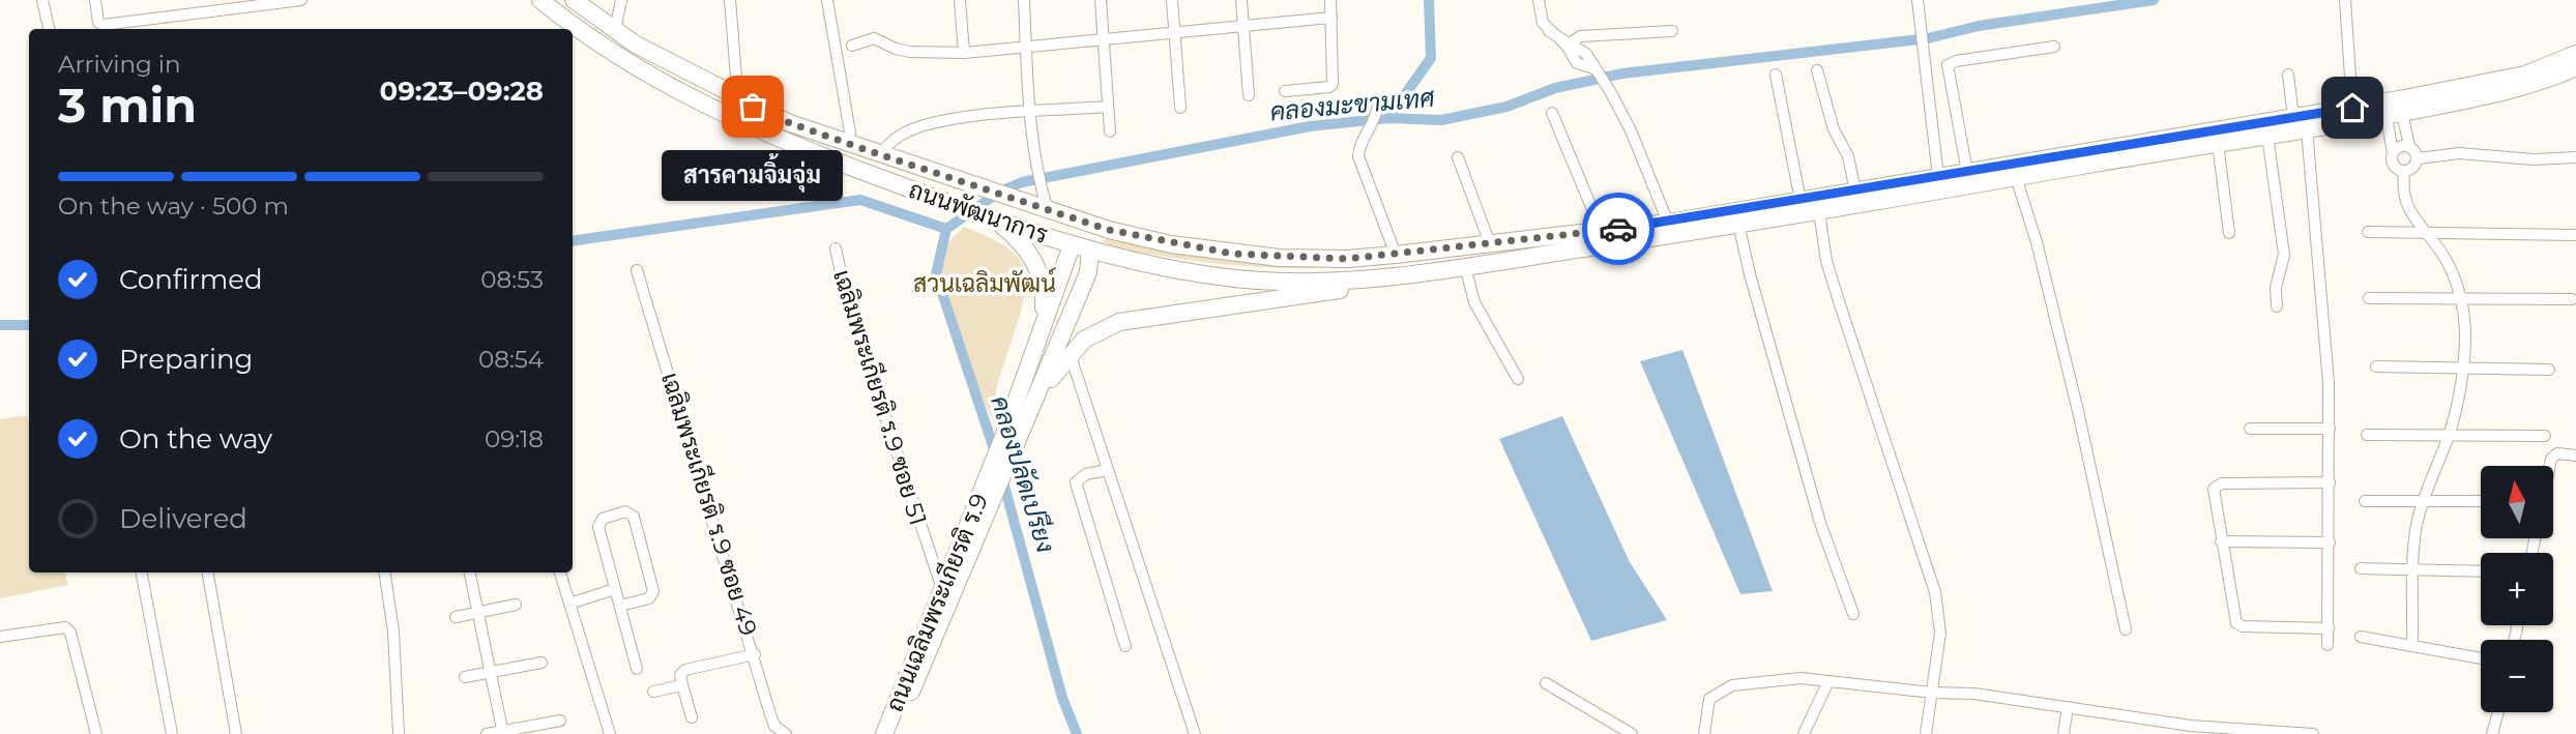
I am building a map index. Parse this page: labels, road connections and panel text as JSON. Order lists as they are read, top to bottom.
{
  "streets": {
    "main road": ["ถนนพัฒนาการ", "ถนนเฉลิมพระเกียรติ ร.9"],
    "street": ["เฉลิมพระเกียรติ ร.9 ซอย 51", "เฉลิมพระเกียรติ ร.9 ซอย 49"]
  },
  "crossings": [
    ["ถนนพัฒนาการ", "ถนนเฉลิมพระเกียรติ ร.9"],
    ["เฉลิมพระเกียรติ ร.9 ซอย 51", "ถนนเฉลิมพระเกียรติ ร.9"]
  ],
  "water": ["คลองมะขามเทศ", "คลองปลัดเปรียง"],
  "parks": ["สวนเฉลิมพัฒน์"],
  "places": ["สารคามจิ้มจุ่ม"],
  "north": "top",
  "page": {
    "heading": ["3 min", "Arriving in", "09:23–09:28"],
    "bubble": "สารคามจิ้มจุ่ม",
    "bar": "On the way · 500 m",
    "list": [
      ["Confirmed", "08:53"],
      ["Preparing", "08:54"],
      ["On the way", "09:18"],
      "Delivered"
    ],
    "map_buttons": ["+", "−"]
  }
}
